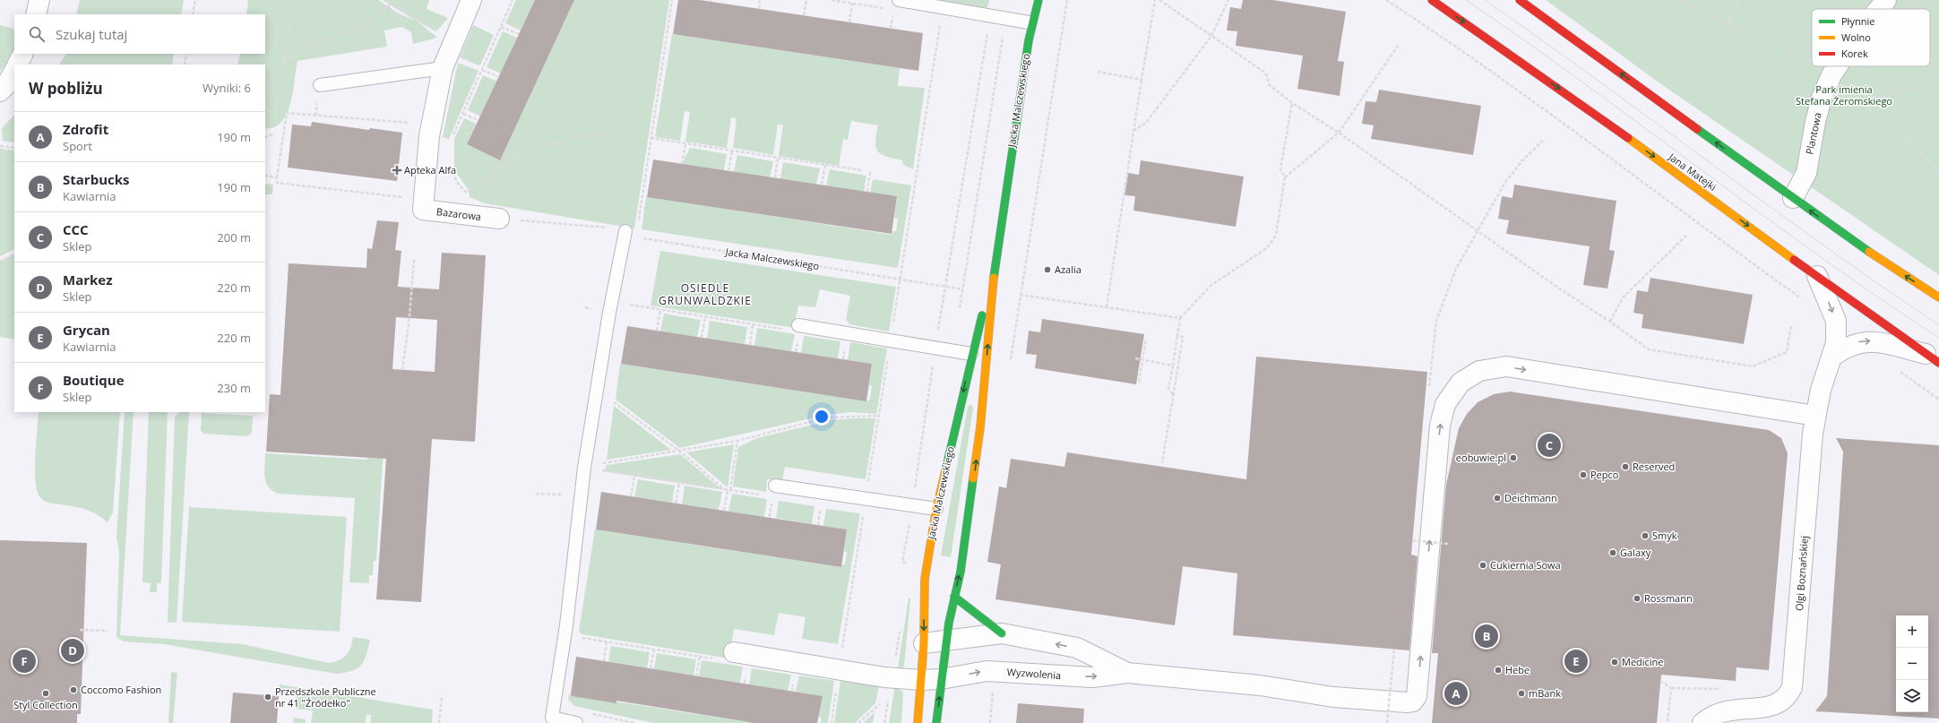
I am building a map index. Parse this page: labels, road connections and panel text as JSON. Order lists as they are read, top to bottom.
{
  "streets": {
    "street": [
      "Jacka Malczewskiego",
      "Plantowa",
      "Jana Matejki",
      "Bazarowa",
      "Olgi Boznańskiej",
      "Wyzwolenia"
    ]
  },
  "crossings": [
    ["Jacka Malczewskiego", "Wyzwolenia"],
    ["Jana Matejki", "Olgi Boznańskiej"]
  ],
  "districts": ["OSIEDLE GRUNWALDZKIE"],
  "parks": ["Park imienia Stefana Żeromskiego"],
  "places": {
    "health": ["Apteka Alfa"],
    "other": [
      "Azalia",
      "eobuwie.pl",
      "Reserved",
      "Pepco",
      "Deichmann",
      "Smyk",
      "Galaxy",
      "Cukiernia Sowa",
      "Rossmann",
      "Medicine",
      "Hebe",
      "Coccomo Fashion",
      "Styl Collection",
      "mBank",
      "Przedszkole Publiczne nr 41 \"Źródełko\""
    ]
  },
  "legend": ["Płynnie", "Wolno", "Korek"],
  "page": {
    "search": "Szukaj tutaj",
    "heading": ["W pobliżu", "Wyniki: 6"],
    "list": [
      {
        "mark": "A",
        "name": "Zdrofit",
        "note": "Sport",
        "value": "190 m"
      },
      {
        "mark": "B",
        "name": "Starbucks",
        "note": "Kawiarnia",
        "value": "190 m"
      },
      {
        "mark": "C",
        "name": "CCC",
        "note": "Sklep",
        "value": "200 m"
      },
      {
        "mark": "D",
        "name": "Markez",
        "note": "Sklep",
        "value": "220 m"
      },
      {
        "mark": "E",
        "name": "Grycan",
        "note": "Kawiarnia",
        "value": "220 m"
      },
      {
        "mark": "F",
        "name": "Boutique",
        "note": "Sklep",
        "value": "230 m"
      }
    ],
    "pins": [
      "C",
      "B",
      "D",
      "E",
      "F",
      "A"
    ],
    "map_buttons": ["+", "−"]
  }
}
